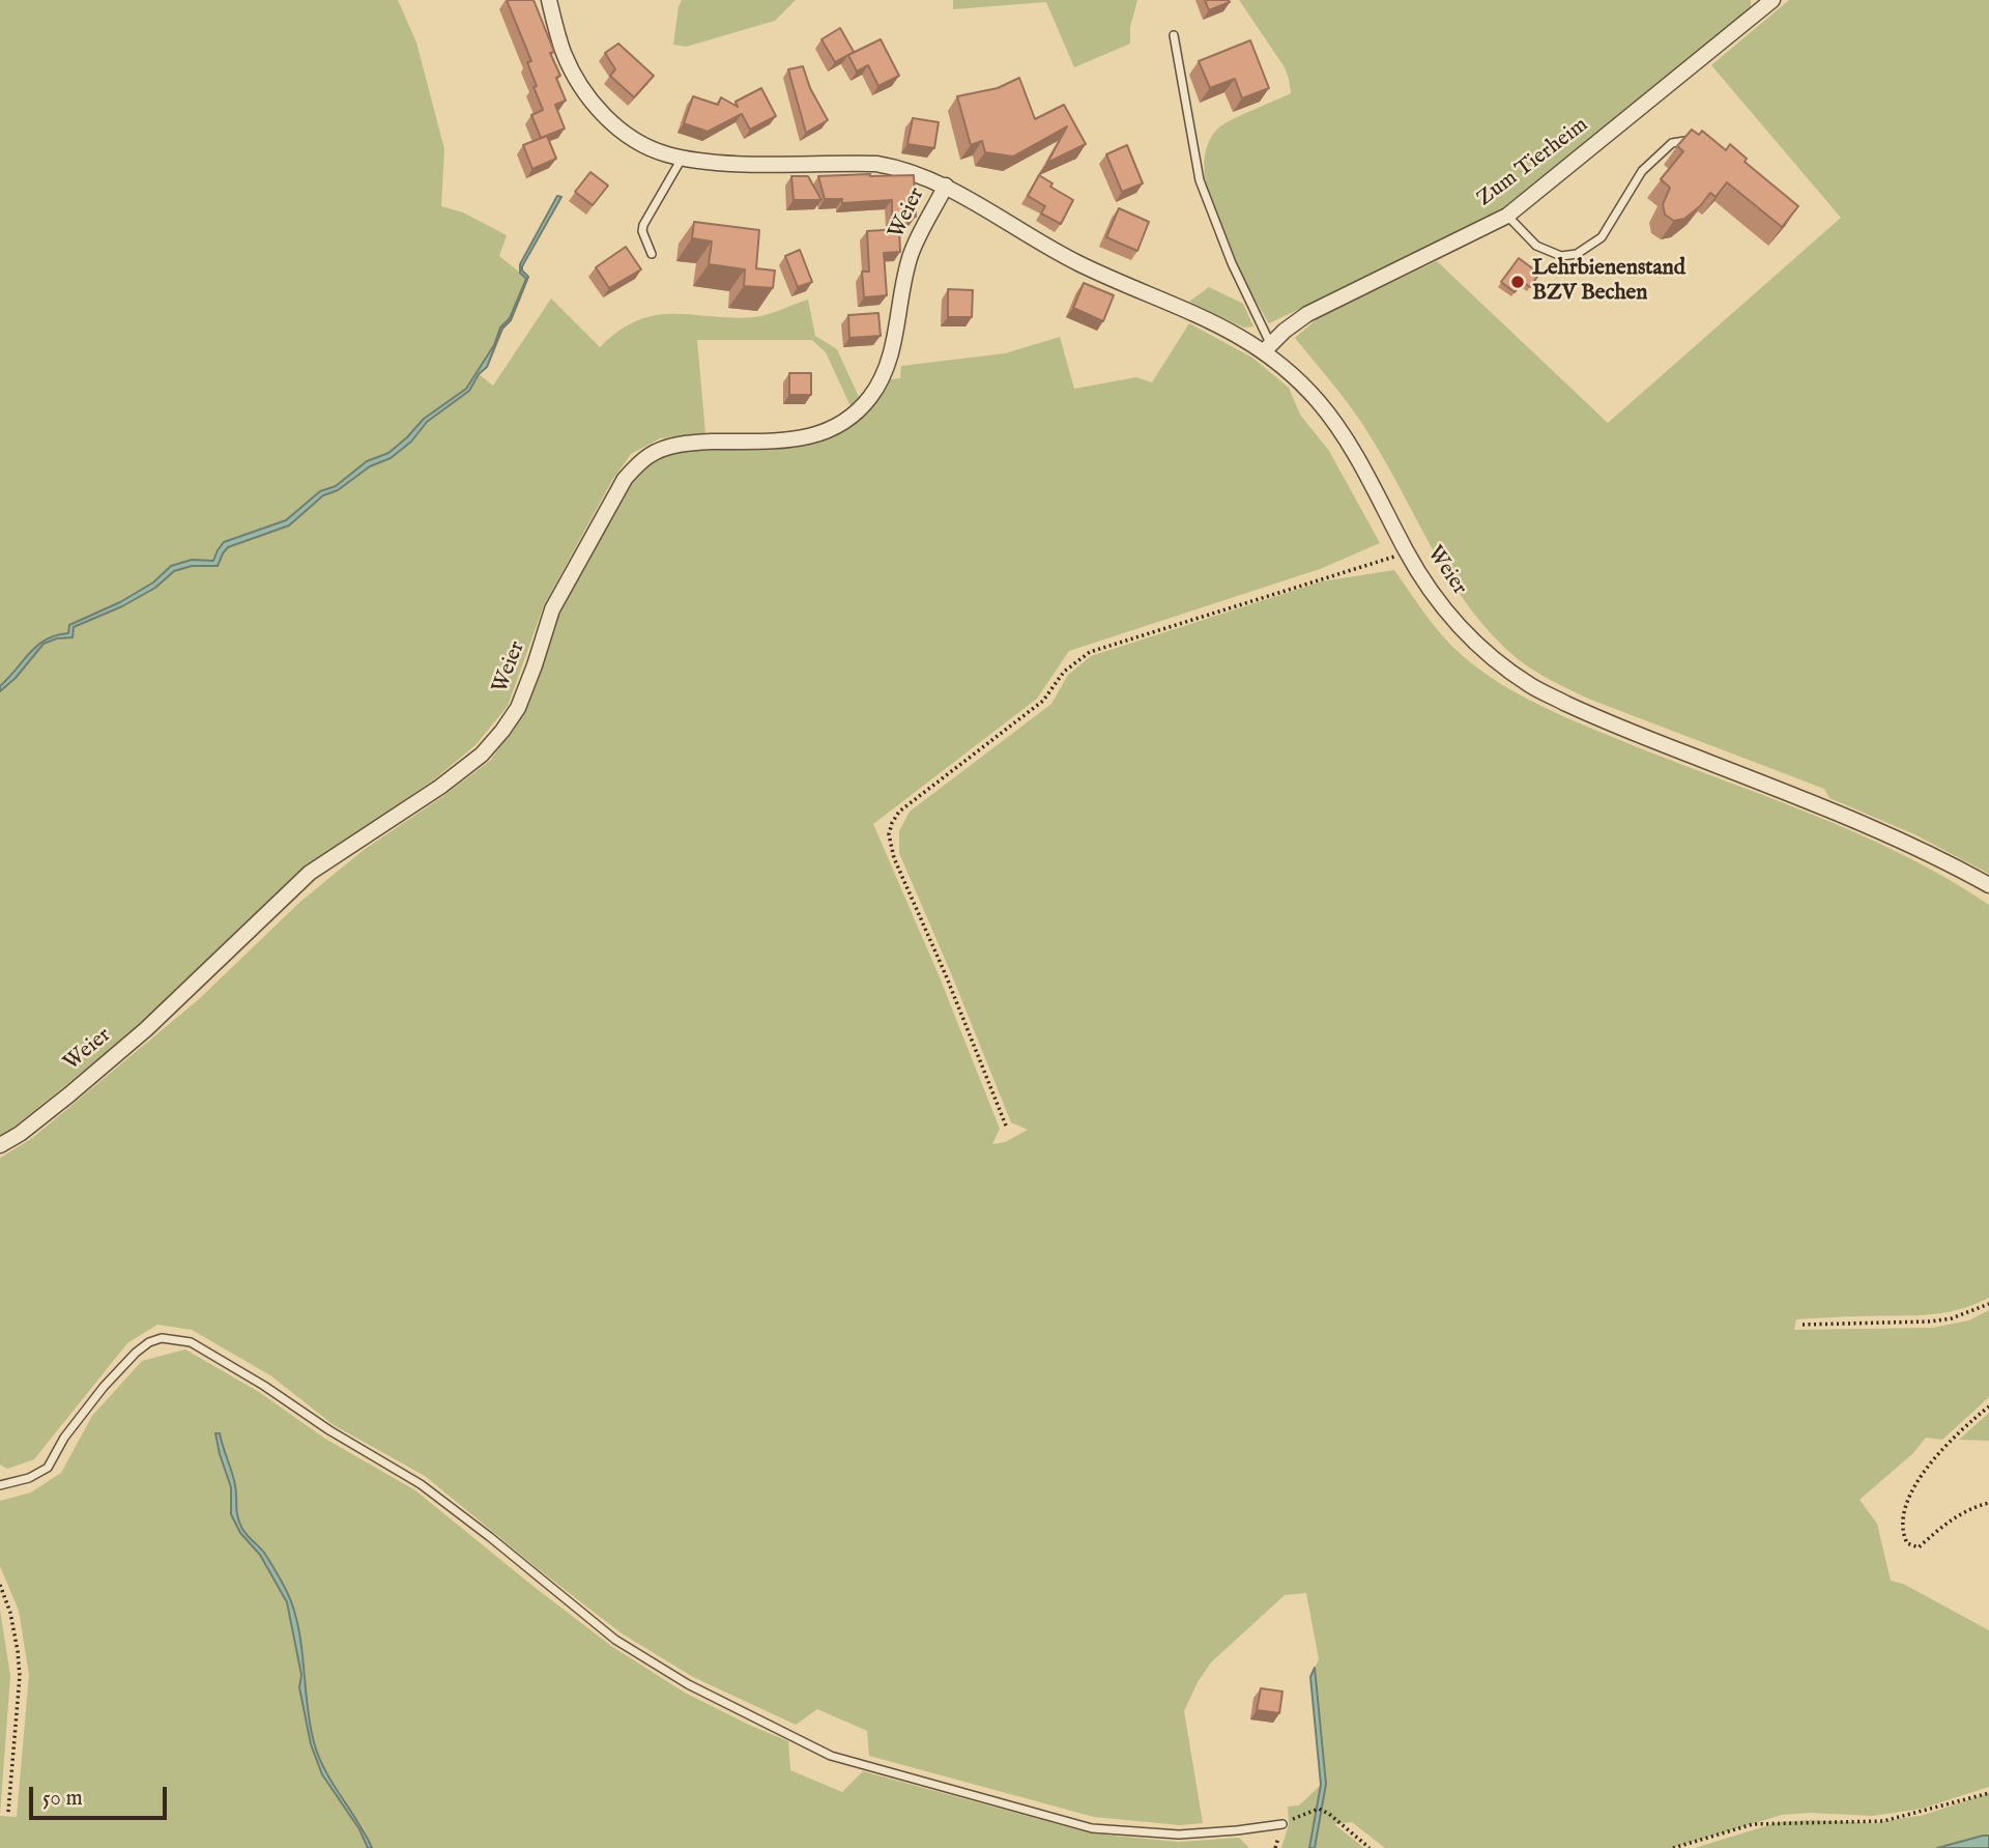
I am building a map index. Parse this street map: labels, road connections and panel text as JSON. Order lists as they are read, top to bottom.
{
  "streets": {
    "street": ["Zum Tierheim", "Weier"]
  },
  "crossings": [
    ["Zum Tierheim", "Weier"]
  ],
  "places": ["Lehrbienenstand BZV Bechen"],
  "scale_bar": "50 m"
}
